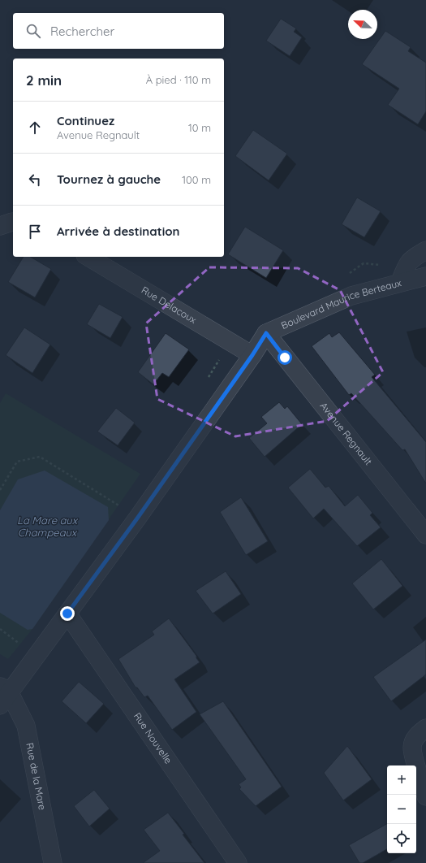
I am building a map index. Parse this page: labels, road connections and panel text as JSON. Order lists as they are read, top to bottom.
{
  "streets": {
    "street": [
      "Boulevard Maurice Berteaux",
      "Rue Delacoux",
      "Avenue Regnault",
      "Rue Nouvelle",
      "Rue de la Mare"
    ]
  },
  "crossings": [
    ["Boulevard Maurice Berteaux", "Avenue Regnault"]
  ],
  "water": ["La Mare aux Champeaux"],
  "north": "top left",
  "page": {
    "search": "Rechercher",
    "heading": ["2 min", "À pied · 110 m"],
    "list": [
      ["Continuez", "Avenue Regnault", "10 m"],
      ["Tournez à gauche", "100 m"],
      "Arrivée à destination"
    ],
    "map_buttons": ["+", "−"]
  }
}
